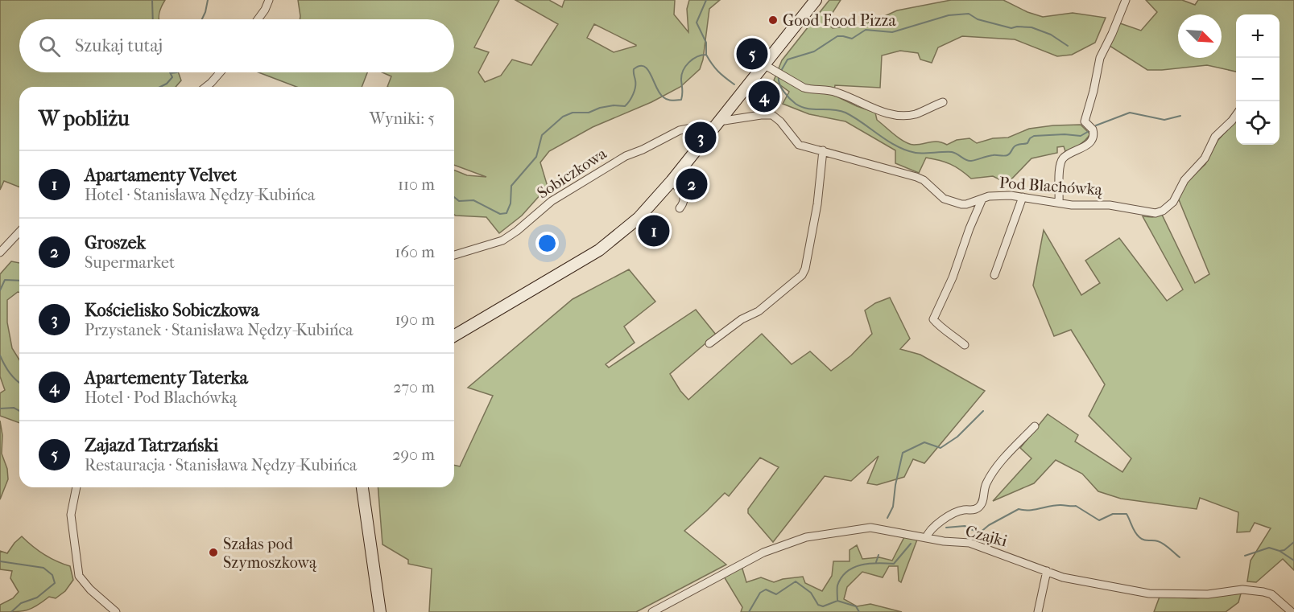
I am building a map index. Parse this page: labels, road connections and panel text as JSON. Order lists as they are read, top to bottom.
{
  "streets": {
    "street": ["Sobiczkowa", "Pod Blachówką", "Czajki"]
  },
  "crossings": [
    ["Sobiczkowa", "Pod Blachówką"]
  ],
  "places": ["Good Food Pizza", "Szałas pod Szymoszkową"],
  "north": "bottom right",
  "page": {
    "map_buttons": ["+", "−"],
    "search": "Szukaj tutaj",
    "pins": [
      "5",
      "4",
      "3",
      "2",
      "1"
    ],
    "heading": ["W pobliżu", "Wyniki: 5"],
    "list": [
      {
        "mark": "1",
        "name": "Apartamenty Velvet",
        "note": "Hotel · Stanisława Nędzy-Kubińca",
        "value": "110 m"
      },
      {
        "mark": "2",
        "name": "Groszek",
        "note": "Supermarket",
        "value": "160 m"
      },
      {
        "mark": "3",
        "name": "Kościelisko Sobiczkowa",
        "note": "Przystanek · Stanisława Nędzy-Kubińca",
        "value": "190 m"
      },
      {
        "mark": "4",
        "name": "Apartementy Taterka",
        "note": "Hotel · Pod Blachówką",
        "value": "270 m"
      },
      {
        "mark": "5",
        "name": "Zajazd Tatrzański",
        "note": "Restauracja · Stanisława Nędzy-Kubińca",
        "value": "290 m"
      }
    ]
  }
}
